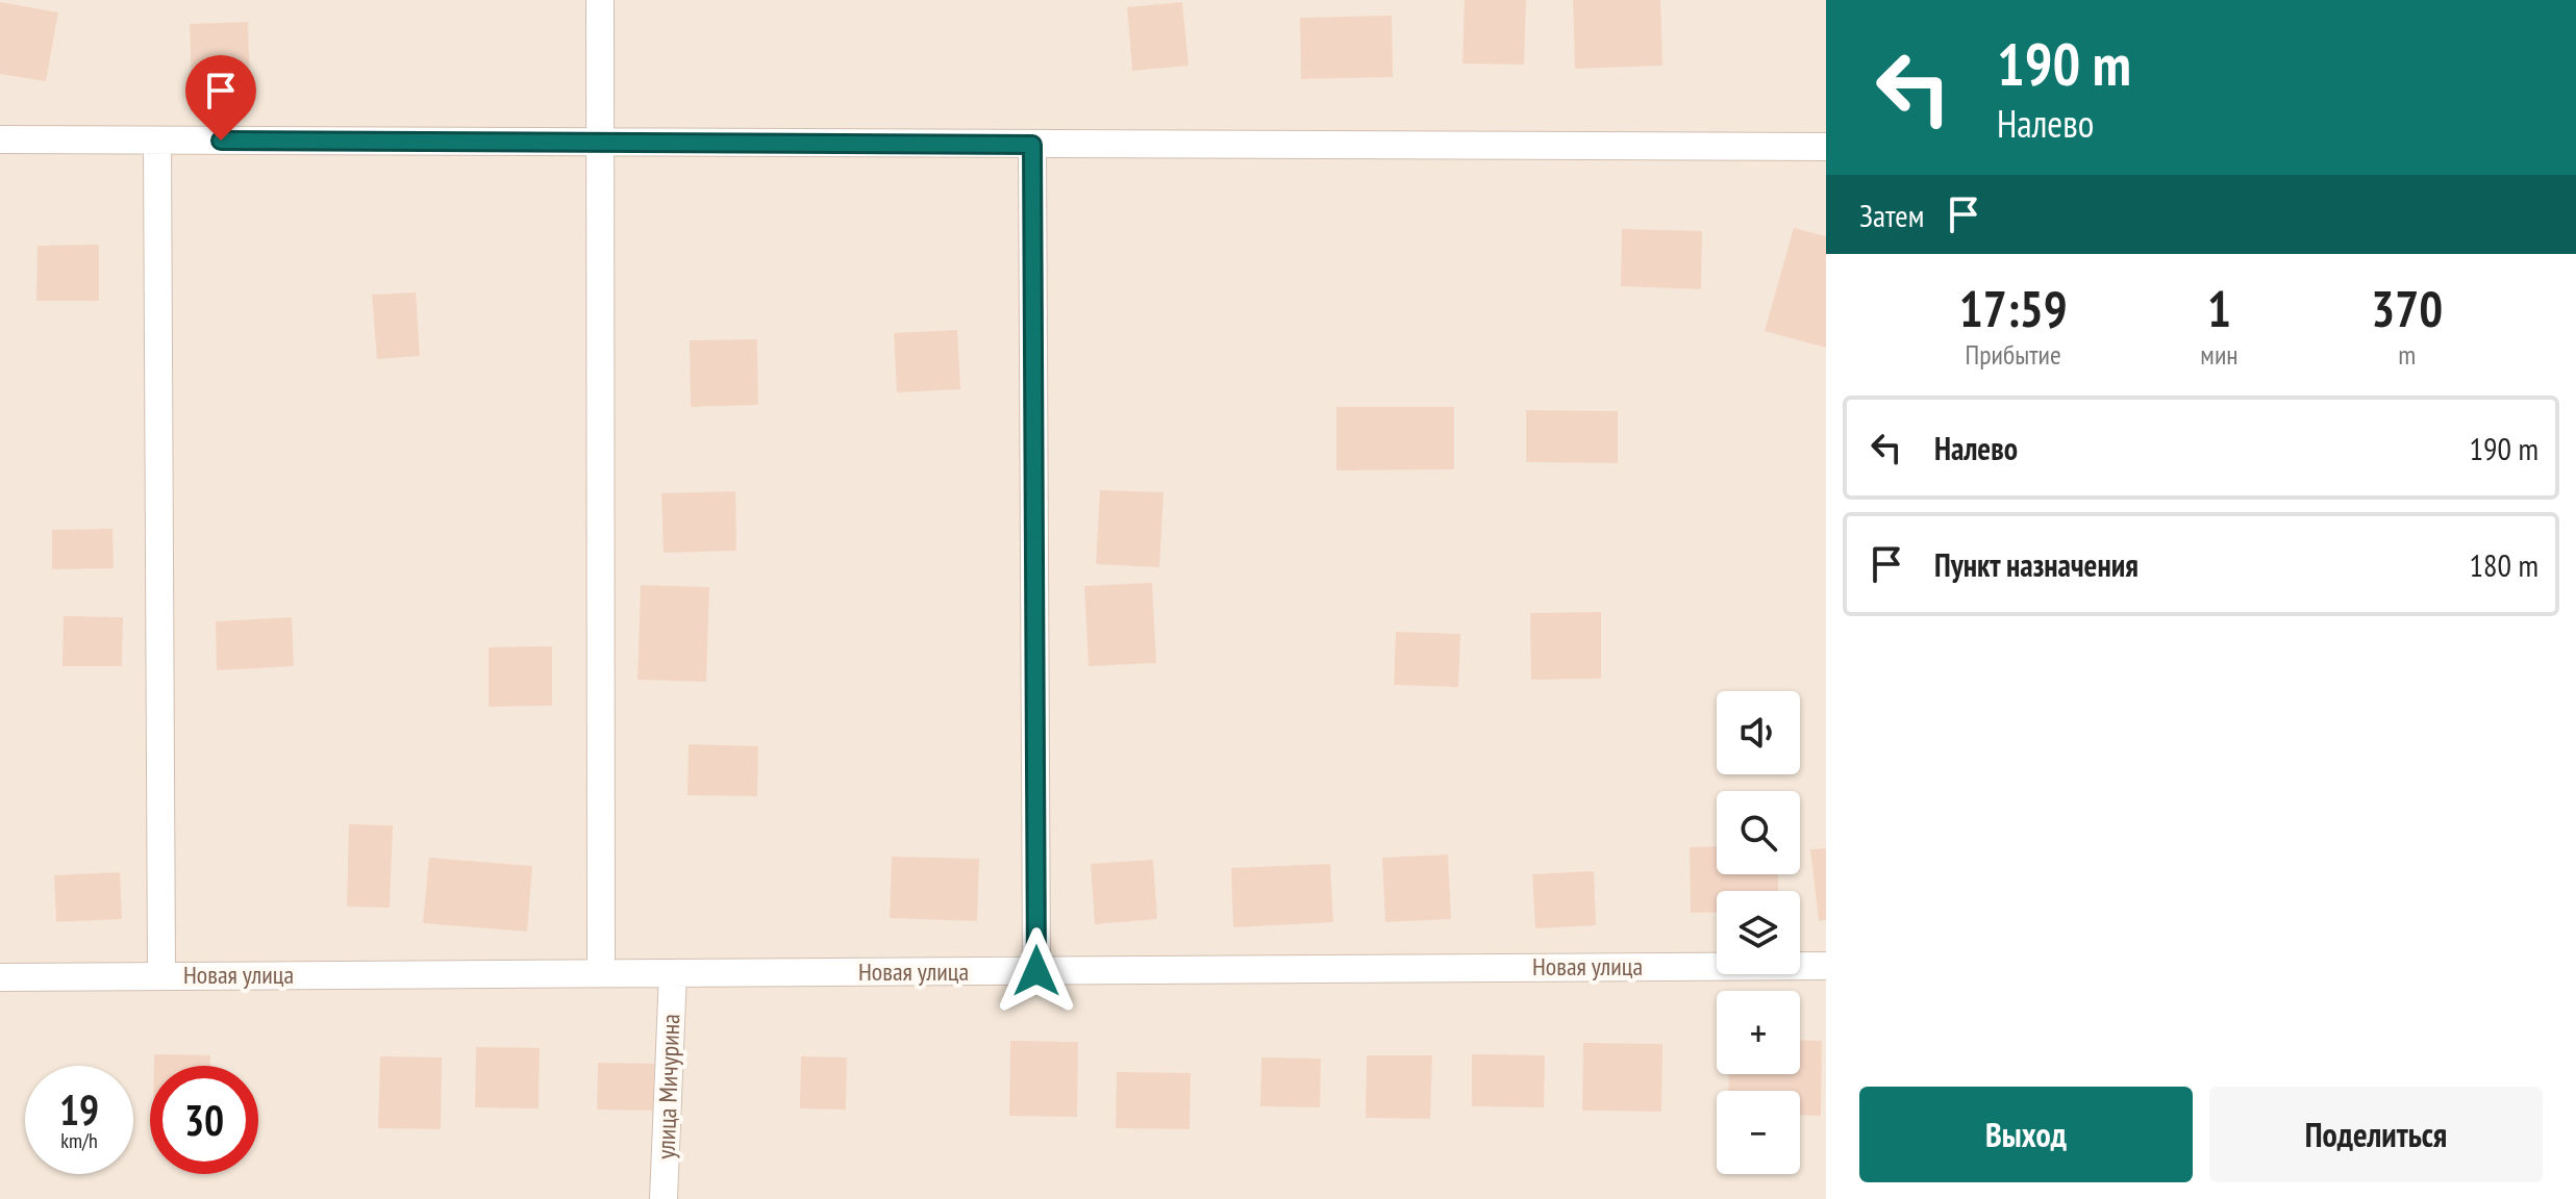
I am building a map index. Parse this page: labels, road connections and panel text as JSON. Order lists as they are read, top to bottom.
{
  "streets": {
    "street": ["Новая улица", "улица Мичурина"]
  },
  "crossings": [
    ["Новая улица", "улица Мичурина"]
  ],
  "page": {
    "turn": ["190 m", "Налево"],
    "then": "Затем",
    "eta": [
      "17:59",
      "Прибытие",
      "1",
      "мин",
      "370",
      "m"
    ],
    "list": [
      {
        "name": "Налево",
        "value": "190 m"
      },
      {
        "name": "Пункт назначения",
        "value": "180 m"
      }
    ],
    "map_buttons": ["+", "−"],
    "speed": "19 km/h",
    "limit": "30",
    "buttons": ["Выход", "Поделиться"]
  }
}
